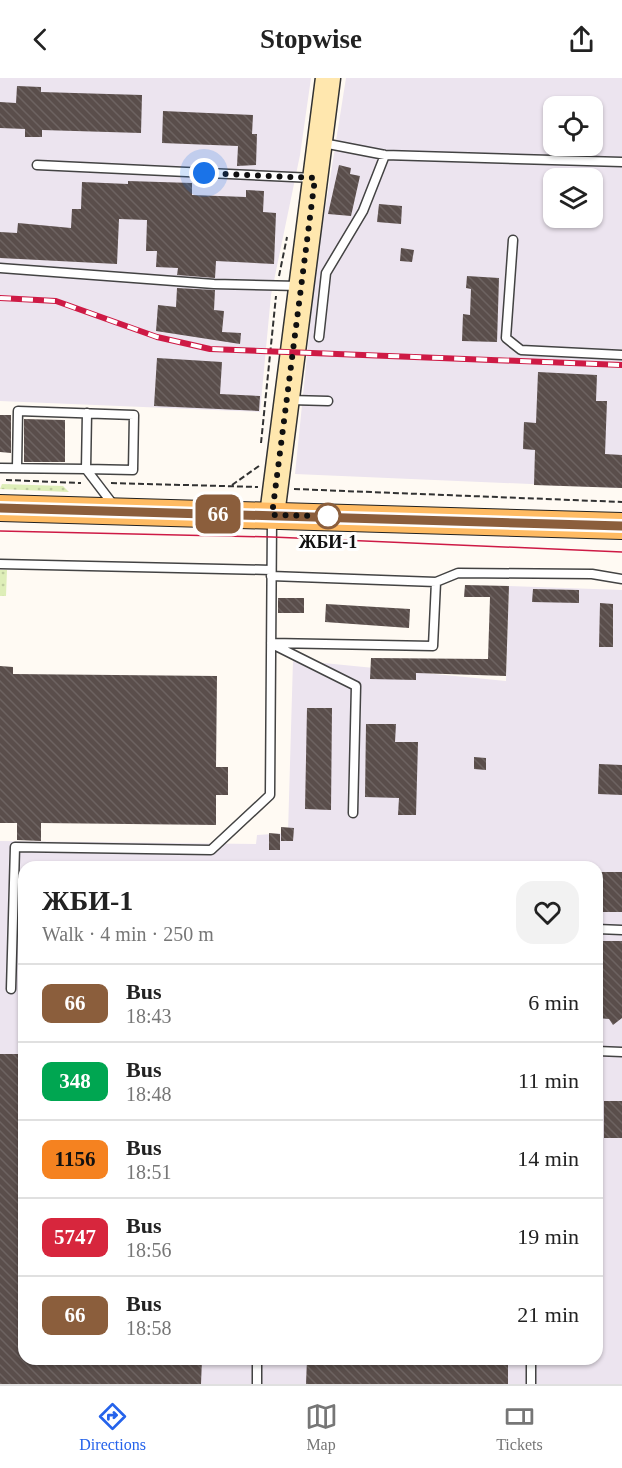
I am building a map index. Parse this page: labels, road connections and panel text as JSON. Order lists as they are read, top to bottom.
{
  "places": ["ЖБИ-1"],
  "lines": ["bus line 66"],
  "page": {
    "header": "Stopwise",
    "on_map": "66",
    "heading": ["ЖБИ-1", "Walk · 4 min · 250 m"],
    "list": [
      {
        "mark": "66",
        "name": "Bus",
        "note": "18:43",
        "value": "6 min"
      },
      {
        "mark": "348",
        "name": "Bus",
        "note": "18:48",
        "value": "11 min"
      },
      {
        "mark": "1156",
        "name": "Bus",
        "note": "18:51",
        "value": "14 min"
      },
      {
        "mark": "5747",
        "name": "Bus",
        "note": "18:56",
        "value": "19 min"
      },
      {
        "mark": "66",
        "name": "Bus",
        "note": "18:58",
        "value": "21 min"
      }
    ],
    "tabs": ["Directions", "Map", "Tickets"]
  }
}
